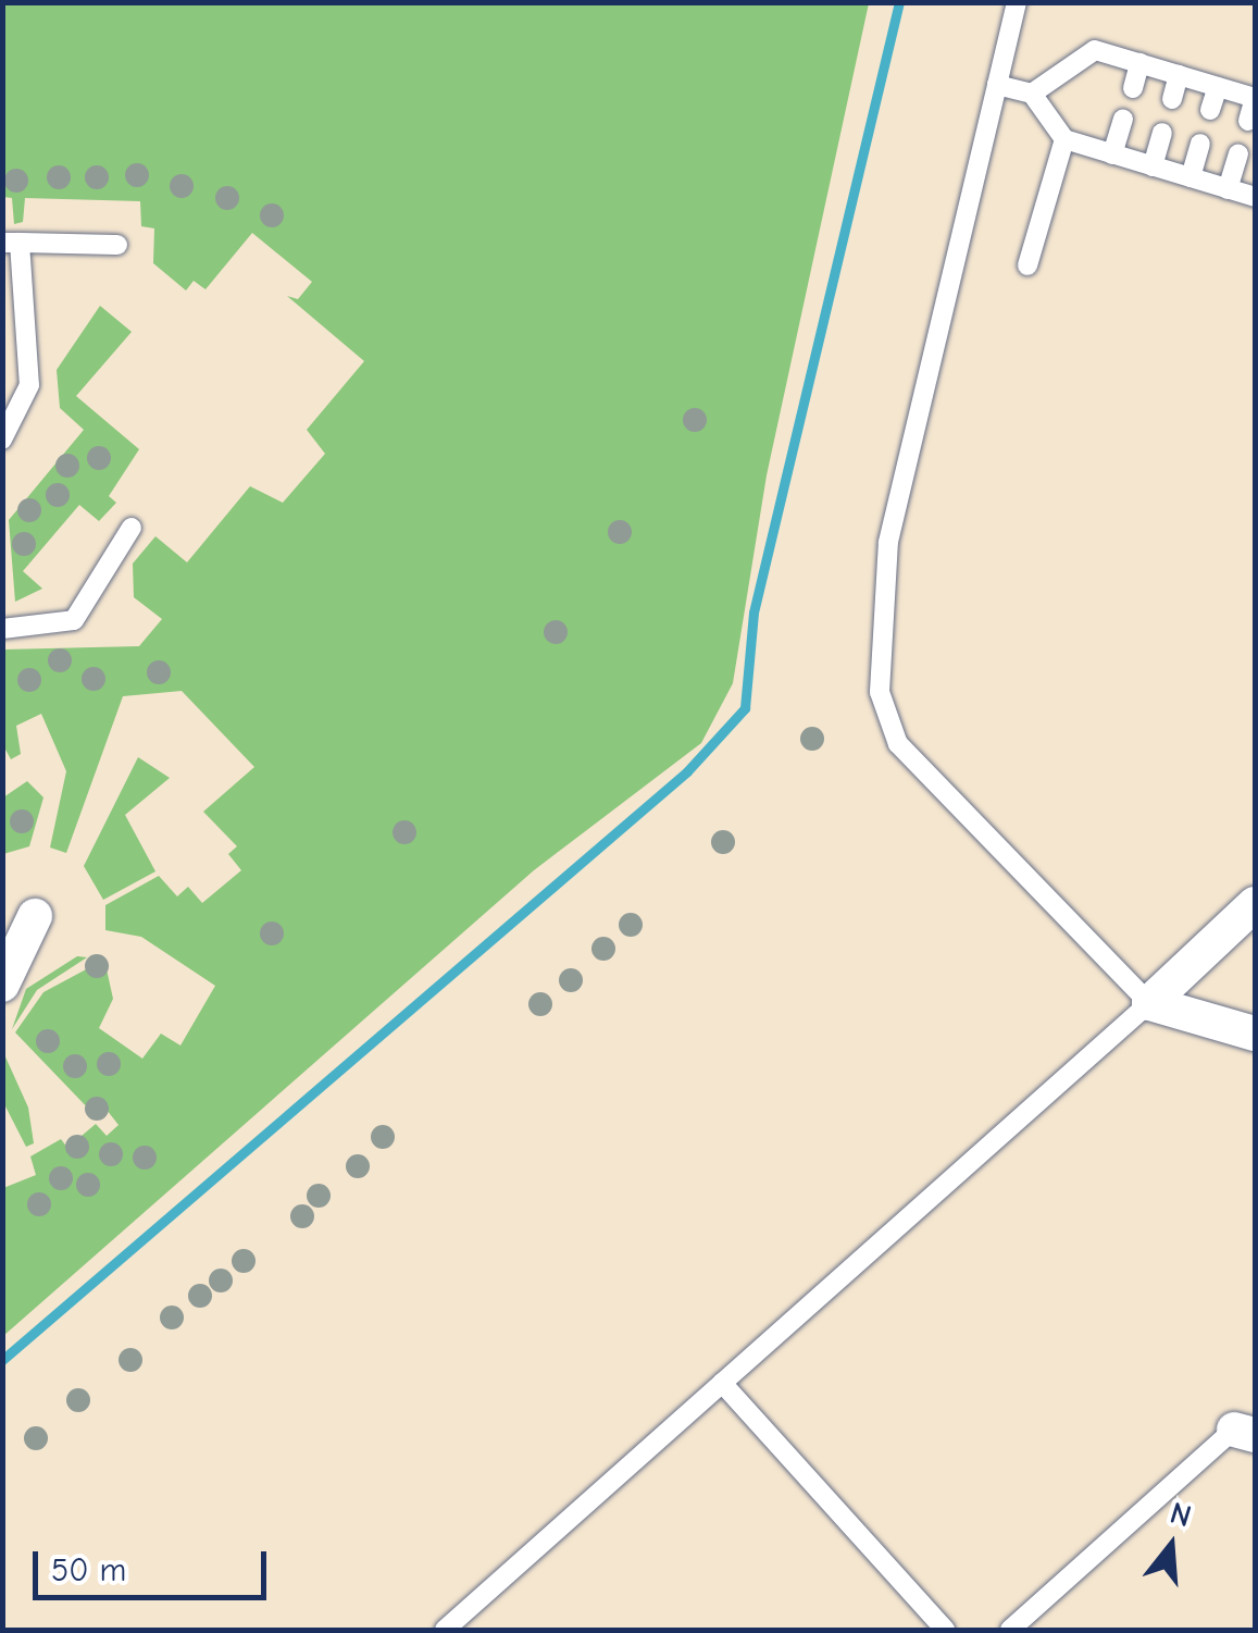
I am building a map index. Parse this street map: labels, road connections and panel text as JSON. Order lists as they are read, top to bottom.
{
  "scale_bar": "50 m",
  "north": "top"
}
